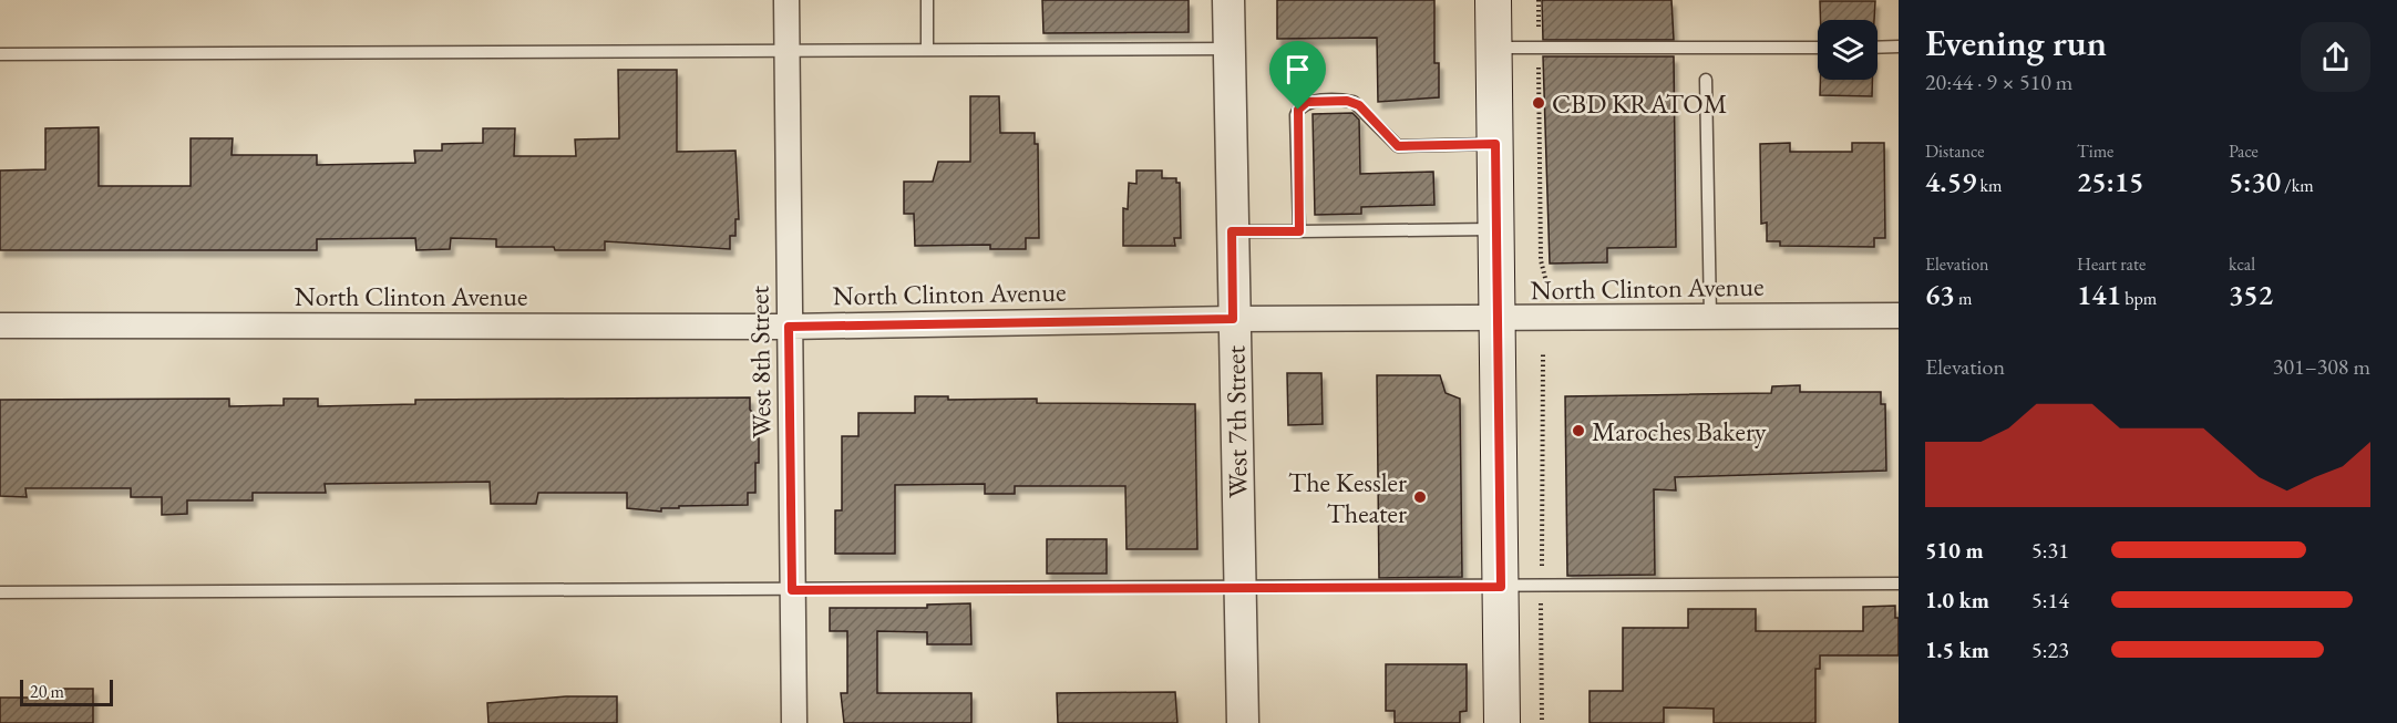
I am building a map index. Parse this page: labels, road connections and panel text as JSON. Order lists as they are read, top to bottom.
{
  "streets": {
    "street": ["North Clinton Avenue", "West 8th Street", "West 7th Street"]
  },
  "crossings": [
    ["North Clinton Avenue", "West 8th Street"],
    ["North Clinton Avenue", "West 7th Street"]
  ],
  "places": ["CBD KRATOM", "Maroches Bakery", "The Kessler Theater"],
  "scale_bar": "20 m",
  "page": {
    "heading": ["Evening run", "20:44 · 9 × 510 m"],
    "stats": [
      ["Distance", "4.59 km"],
      ["Time", "25:15"],
      ["Pace", "5:30 /km"],
      ["Elevation", "63 m"],
      ["Heart rate", "141 bpm"],
      ["kcal", "352"]
    ],
    "chart": ["Elevation", "301–308 m"],
    "list": [
      {
        "name": "510 m",
        "note": "5:31"
      },
      {
        "name": "1.0 km",
        "note": "5:14"
      },
      {
        "name": "1.5 km",
        "note": "5:23"
      }
    ],
    "scale": "20 m"
  }
}
